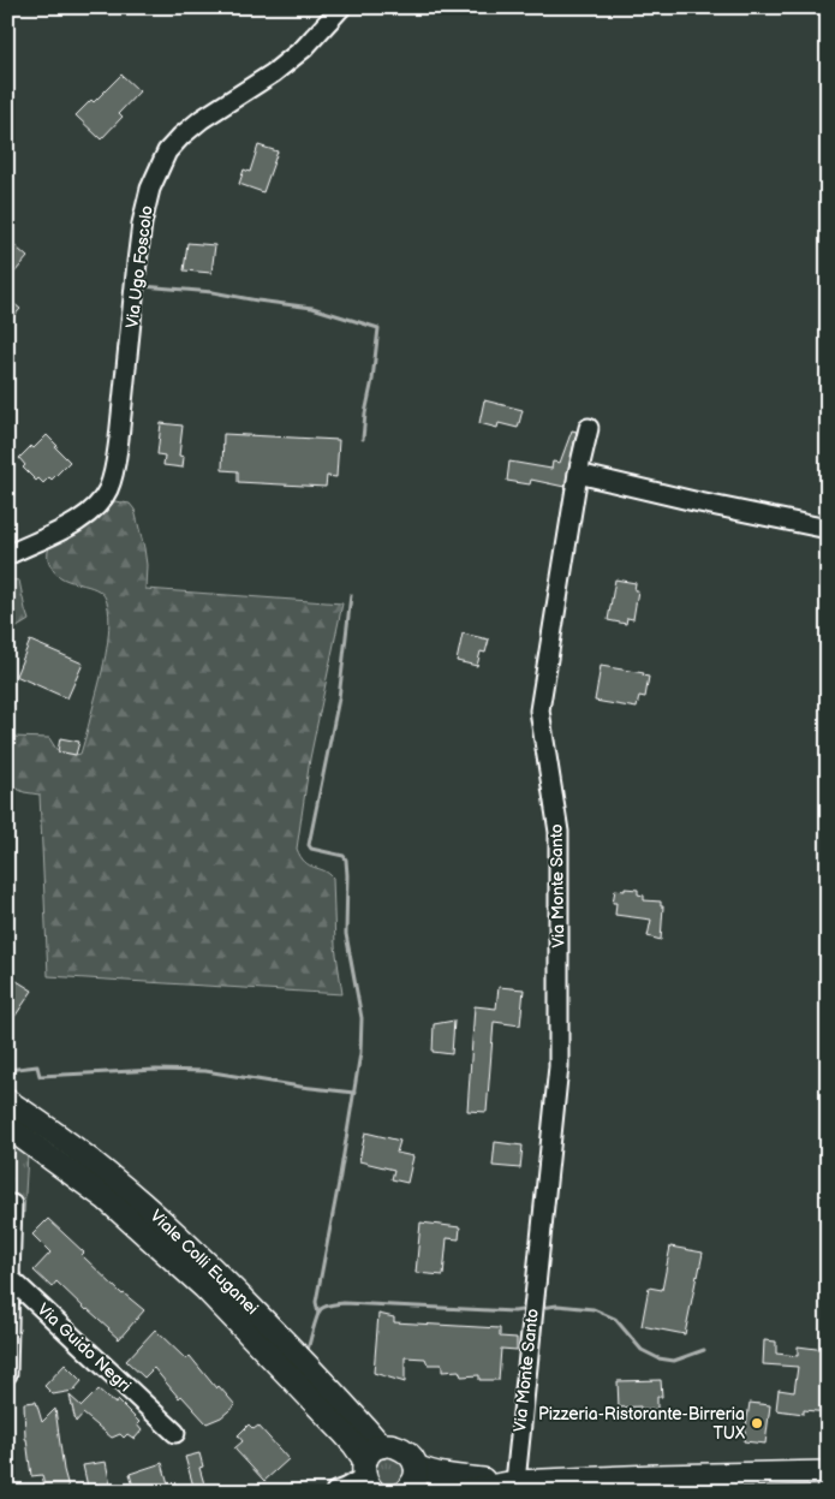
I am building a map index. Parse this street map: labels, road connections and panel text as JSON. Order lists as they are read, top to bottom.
{
  "streets": {
    "main road": ["Viale Colli Euganei"],
    "street": ["Via Ugo Foscolo", "Via Monte Santo", "Via Guido Negri"]
  },
  "places": ["Pizzeria-Ristorante-Birreria TUX"]
}
